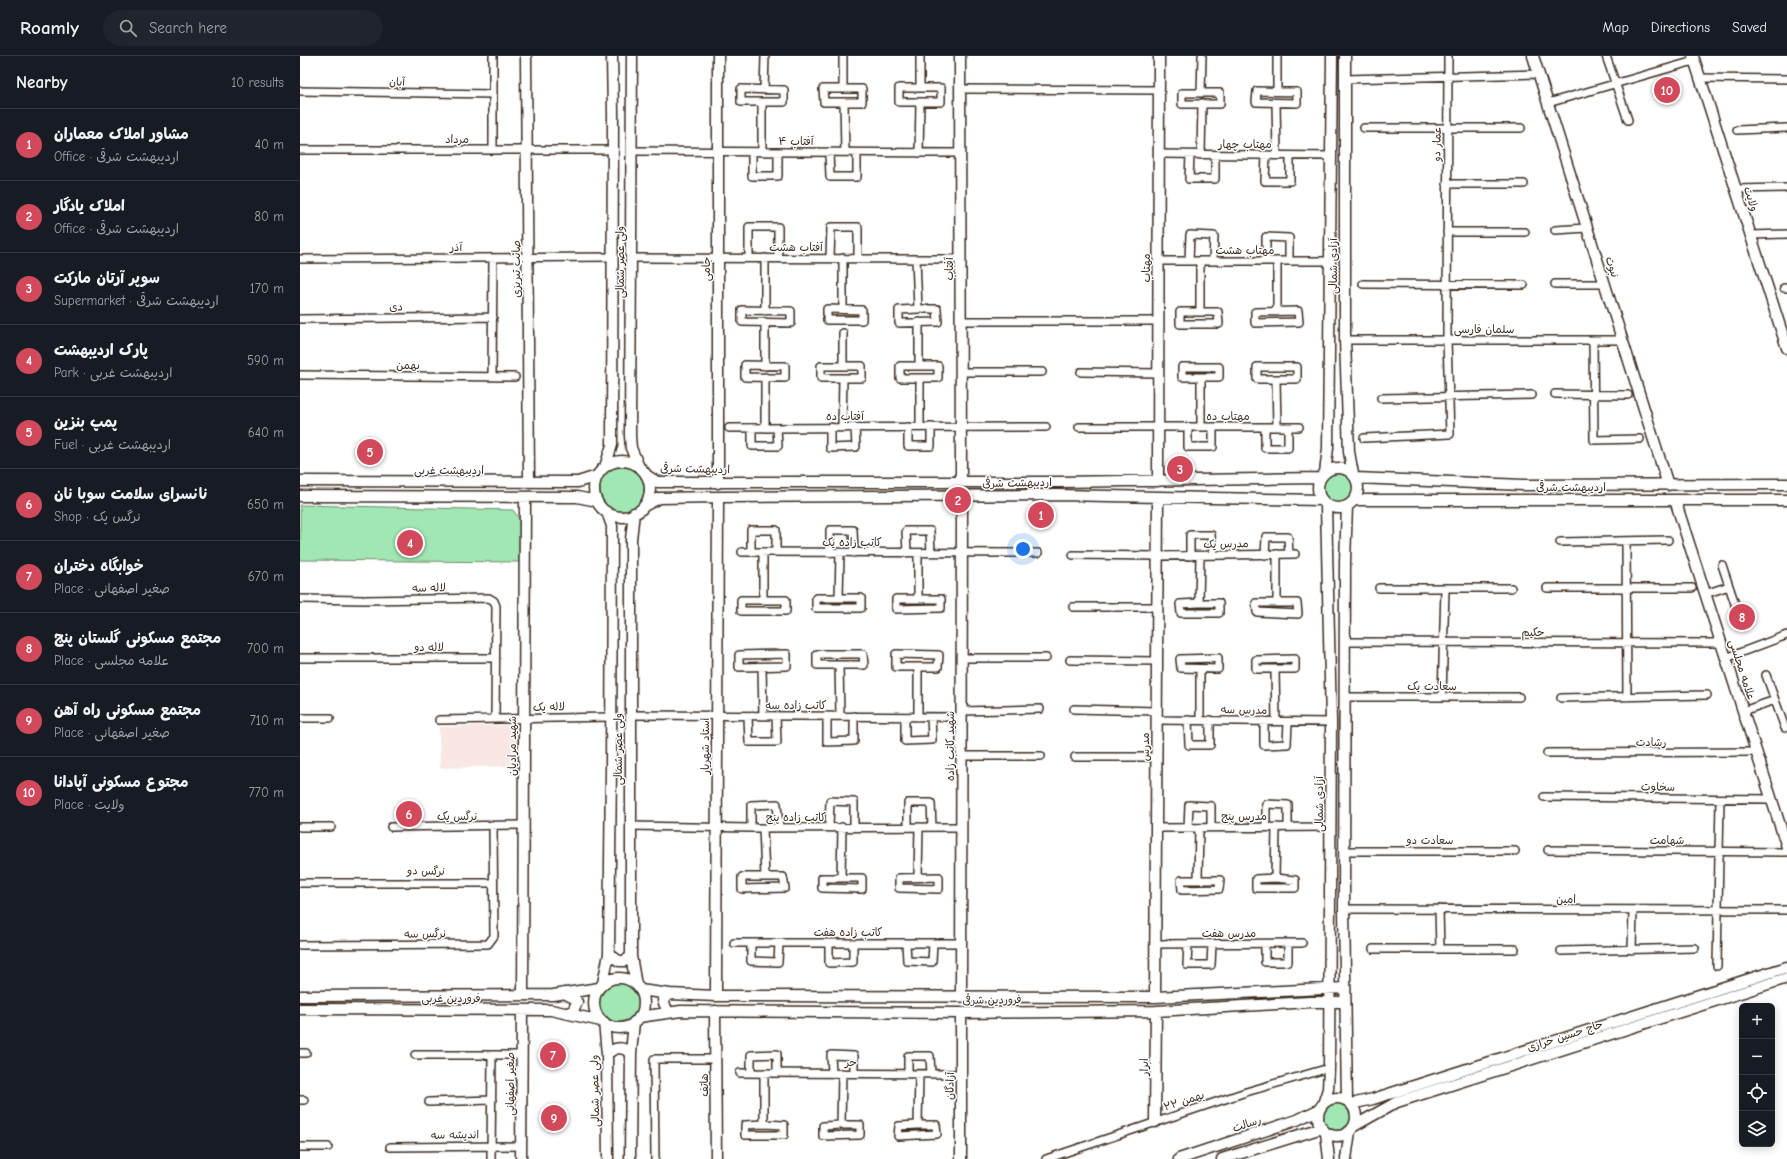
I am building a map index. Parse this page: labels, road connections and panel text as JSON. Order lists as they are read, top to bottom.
{
  "streets": {
    "main road": [
      "ولایت",
      "ولی عصر شمالی",
      "آزادی شمالی",
      "نبوت",
      "مهتاب",
      "صائب تبریزی",
      "جامی",
      "آفتاب",
      "اردیبهشت شرقی",
      "اردیبهشت غربی",
      "علامه مجلسی",
      "شهید مرادیان",
      "استاد شهریار",
      "شهید کاتب زاده",
      "مدرس",
      "فروردین غربی",
      "فروردین شرقی",
      "حاج حسین خرازی",
      "ابرار",
      "صغیر اصفهانی",
      "هاتف",
      "آزادگان",
      "رسالت"
    ],
    "street": [
      "آبان",
      "مرداد",
      "آفتاب ۴",
      "مهتاب چهار",
      "عمار دو",
      "آذر",
      "آفتاب هشت",
      "مهتاب هشت",
      "دی",
      "سلمان فارسی",
      "بهمن",
      "آفتاب ده",
      "مهتاب ده",
      "کاتب زاده یک",
      "مدرس یک",
      "لاله سه",
      "حکیم",
      "لاله دو",
      "سعادت یک",
      "کاتب زاده سه",
      "لاله یک",
      "مدرس سه",
      "رشادت",
      "سخاوت",
      "نرگس یک",
      "مدرس پنج",
      "کاتب زاده پنج",
      "سعادت دو",
      "شهامت",
      "نرگس دو",
      "امین",
      "کاتب زاده هفت",
      "مدرس هفت",
      "نرگس سه",
      "حر",
      "۲۲ بهمن",
      "اندیشه سه"
    ]
  },
  "crossings": [
    ["مرداد", "ولی عصر شمالی"],
    ["مرداد", "صائب تبریزی"],
    ["آفتاب ۴", "ولی عصر شمالی"],
    ["آفتاب ۴", "جامی"],
    ["آفتاب ۴", "آفتاب"],
    ["مهتاب چهار", "آزادی شمالی"],
    ["مهتاب چهار", "مهتاب"],
    ["عمار دو", "سلمان فارسی"],
    ["آذر", "ولی عصر شمالی"],
    ["آذر", "صائب تبریزی"],
    ["آفتاب هشت", "ولی عصر شمالی"],
    ["آفتاب هشت", "جامی"],
    ["آفتاب هشت", "آفتاب"],
    ["مهتاب هشت", "آزادی شمالی"],
    ["مهتاب هشت", "مهتاب"],
    ["ولی عصر شمالی", "اردیبهشت شرقی"],
    ["ولی عصر شمالی", "اردیبهشت غربی"],
    ["ولی عصر شمالی", "کاتب زاده سه"],
    ["ولی عصر شمالی", "لاله یک"],
    ["ولی عصر شمالی", "کاتب زاده پنج"],
    ["ولی عصر شمالی", "فروردین غربی"],
    ["ولی عصر شمالی", "فروردین شرقی"],
    ["آزادی شمالی", "سلمان فارسی"],
    ["آزادی شمالی", "اردیبهشت شرقی"],
    ["آزادی شمالی", "مدرس سه"],
    ["آزادی شمالی", "مدرس پنج"],
    ["آزادی شمالی", "فروردین شرقی"],
    ["آزادی شمالی", "حاج حسین خرازی"],
    ["آزادی شمالی", "۲۲ بهمن"],
    ["آزادی شمالی", "رسالت"],
    ["نبوت", "سلمان فارسی"],
    ["نبوت", "اردیبهشت شرقی"],
    ["مهتاب", "مهتاب ده"],
    ["مهتاب", "اردیبهشت شرقی"],
    ["صائب تبریزی", "اردیبهشت غربی"],
    ["جامی", "اردیبهشت شرقی"],
    ["آفتاب", "آفتاب ده"],
    ["آفتاب", "اردیبهشت شرقی"],
    ["اردیبهشت شرقی", "اردیبهشت غربی"],
    ["اردیبهشت شرقی", "علامه مجلسی"],
    ["اردیبهشت شرقی", "استاد شهریار"],
    ["اردیبهشت شرقی", "شهید کاتب زاده"],
    ["اردیبهشت شرقی", "مدرس"],
    ["کاتب زاده یک", "شهید کاتب زاده"],
    ["مدرس یک", "مدرس"],
    ["لاله سه", "لاله دو"],
    ["حکیم", "علامه مجلسی"],
    ["علامه مجلسی", "رشادت"],
    ["علامه مجلسی", "سخاوت"],
    ["علامه مجلسی", "شهامت"],
    ["کاتب زاده سه", "استاد شهریار"],
    ["کاتب زاده سه", "شهید کاتب زاده"],
    ["لاله یک", "شهید مرادیان"],
    ["مدرس سه", "مدرس"],
    ["شهید مرادیان", "نرگس یک"],
    ["شهید مرادیان", "فروردین غربی"],
    ["استاد شهریار", "کاتب زاده پنج"],
    ["استاد شهریار", "فروردین شرقی"],
    ["شهید کاتب زاده", "کاتب زاده پنج"],
    ["شهید کاتب زاده", "کاتب زاده هفت"],
    ["شهید کاتب زاده", "فروردین شرقی"],
    ["مدرس", "مدرس پنج"],
    ["مدرس", "مدرس هفت"],
    ["مدرس", "فروردین شرقی"],
    ["نرگس دو", "نرگس سه"],
    ["فروردین غربی", "فروردین شرقی"],
    ["فروردین غربی", "صغیر اصفهانی"],
    ["فروردین شرقی", "ابرار"],
    ["فروردین شرقی", "هاتف"],
    ["فروردین شرقی", "آزادگان"],
    ["حاج حسین خرازی", "رسالت"],
    ["حر", "آزادگان"],
    ["ابرار", "۲۲ بهمن"],
    ["صغیر اصفهانی", "اندیشه سه"]
  ],
  "page": {
    "header": "Roamly",
    "search": "Search here",
    "nav": ["Map", "Directions", "Saved"],
    "heading": ["Nearby", "10 results"],
    "pins": [
      "10",
      "5",
      "3",
      "2",
      "1",
      "4",
      "8",
      "6",
      "7",
      "9"
    ],
    "list": [
      {
        "mark": "1",
        "name": "مشاور املاک معماران",
        "note": "Office · اردیبهشت شرقی",
        "value": "40 m"
      },
      {
        "mark": "2",
        "name": "املاک یادگار",
        "note": "Office · اردیبهشت شرقی",
        "value": "80 m"
      },
      {
        "mark": "3",
        "name": "سوپر آرتان مارکت",
        "note": "Supermarket · اردیبهشت شرقی",
        "value": "170 m"
      },
      {
        "mark": "4",
        "name": "پارک اردیبهشت",
        "note": "Park · اردیبهشت غربی",
        "value": "590 m"
      },
      {
        "mark": "5",
        "name": "پمپ بنزین",
        "note": "Fuel · اردیبهشت غربی",
        "value": "640 m"
      },
      {
        "mark": "6",
        "name": "نانسرای سلامت سوبا نان",
        "note": "Shop · نرگس یک",
        "value": "650 m"
      },
      {
        "mark": "7",
        "name": "خوابگاه دختران",
        "note": "Place · صغیر اصفهانی",
        "value": "670 m"
      },
      {
        "mark": "8",
        "name": "مجتمع مسکونی گلستان پنج",
        "note": "Place · علامه مجلسی",
        "value": "700 m"
      },
      {
        "mark": "9",
        "name": "مجتمع مسکونی راه آهن",
        "note": "Place · صغیر اصفهانی",
        "value": "710 m"
      },
      {
        "mark": "10",
        "name": "مجتوع مسکونی آپادانا",
        "note": "Place · ولایت",
        "value": "770 m"
      }
    ],
    "map_buttons": ["+", "−"]
  }
}
